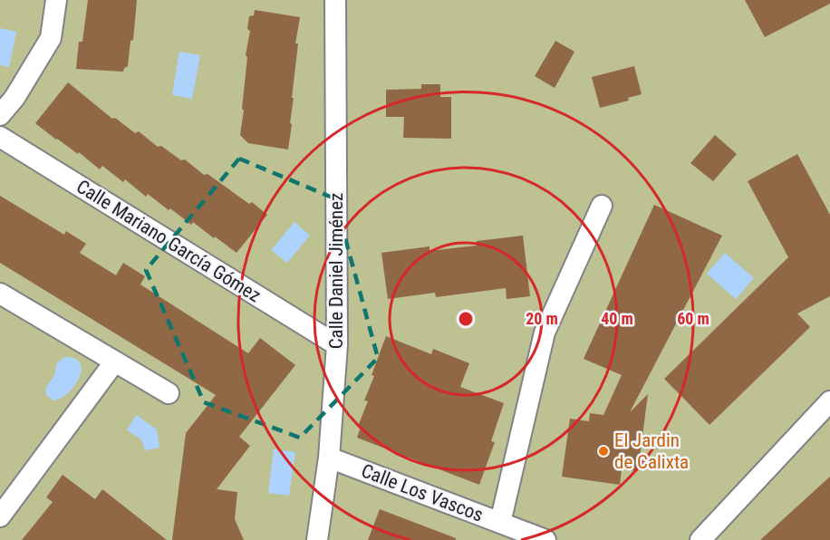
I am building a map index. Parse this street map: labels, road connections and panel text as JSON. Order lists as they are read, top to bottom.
{
  "streets": {
    "street": ["Calle Mariano García Gómez", "Calle Daniel Jiménez", "Calle Los Vascos"]
  },
  "crossings": [
    ["Calle Mariano García Gómez", "Calle Daniel Jiménez"],
    ["Calle Daniel Jiménez", "Calle Los Vascos"]
  ],
  "places": ["El Jardin de Calixta"],
  "rings": ["20 m", "40 m", "60 m"]
}
